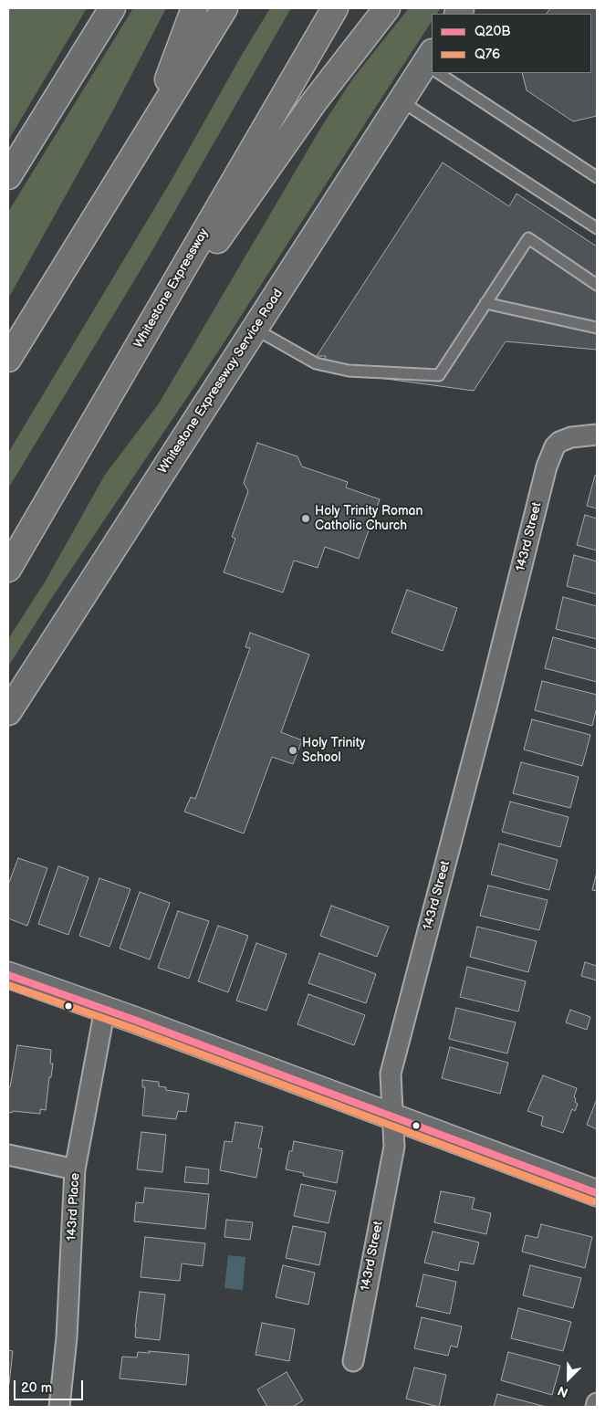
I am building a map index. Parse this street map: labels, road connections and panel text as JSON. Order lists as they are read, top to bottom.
{
  "streets": {
    "highway": ["Whitestone Expressway"],
    "main road": ["Whitestone Expressway Service Road"],
    "street": ["143rd Street", "143rd Place"]
  },
  "places": ["Holy Trinity Roman Catholic Church", "Holy Trinity School"],
  "lines": ["transit line Q20B", "transit line Q76"],
  "legend": ["Q20B", "Q76"],
  "scale_bar": "20 m",
  "north": "bottom left"
}
